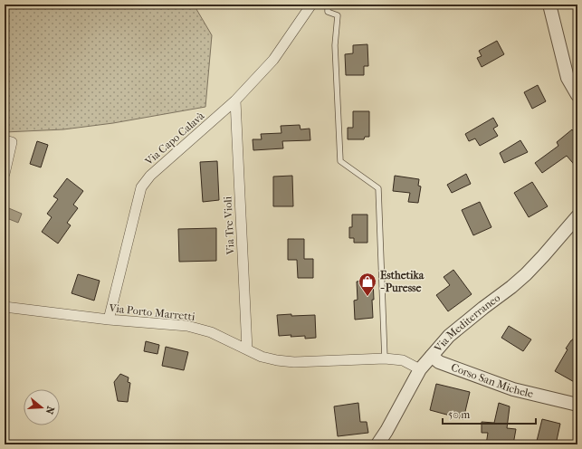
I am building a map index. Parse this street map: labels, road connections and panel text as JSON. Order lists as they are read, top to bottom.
{
  "streets": {
    "street": [
      "Via Capo Calavà",
      "Via Tre Violi",
      "Via Porto Marretti",
      "Via Mediterraneo",
      "Corso San Michele"
    ]
  },
  "crossings": [
    ["Via Capo Calavà", "Via Tre Violi"],
    ["Via Capo Calavà", "Via Porto Marretti"],
    ["Via Tre Violi", "Via Porto Marretti"],
    ["Via Porto Marretti", "Via Mediterraneo"],
    ["Via Mediterraneo", "Corso San Michele"]
  ],
  "places": {
    "shop": ["Esthetika - Puresse"]
  },
  "scale_bar": "50 m",
  "north": "right"
}
